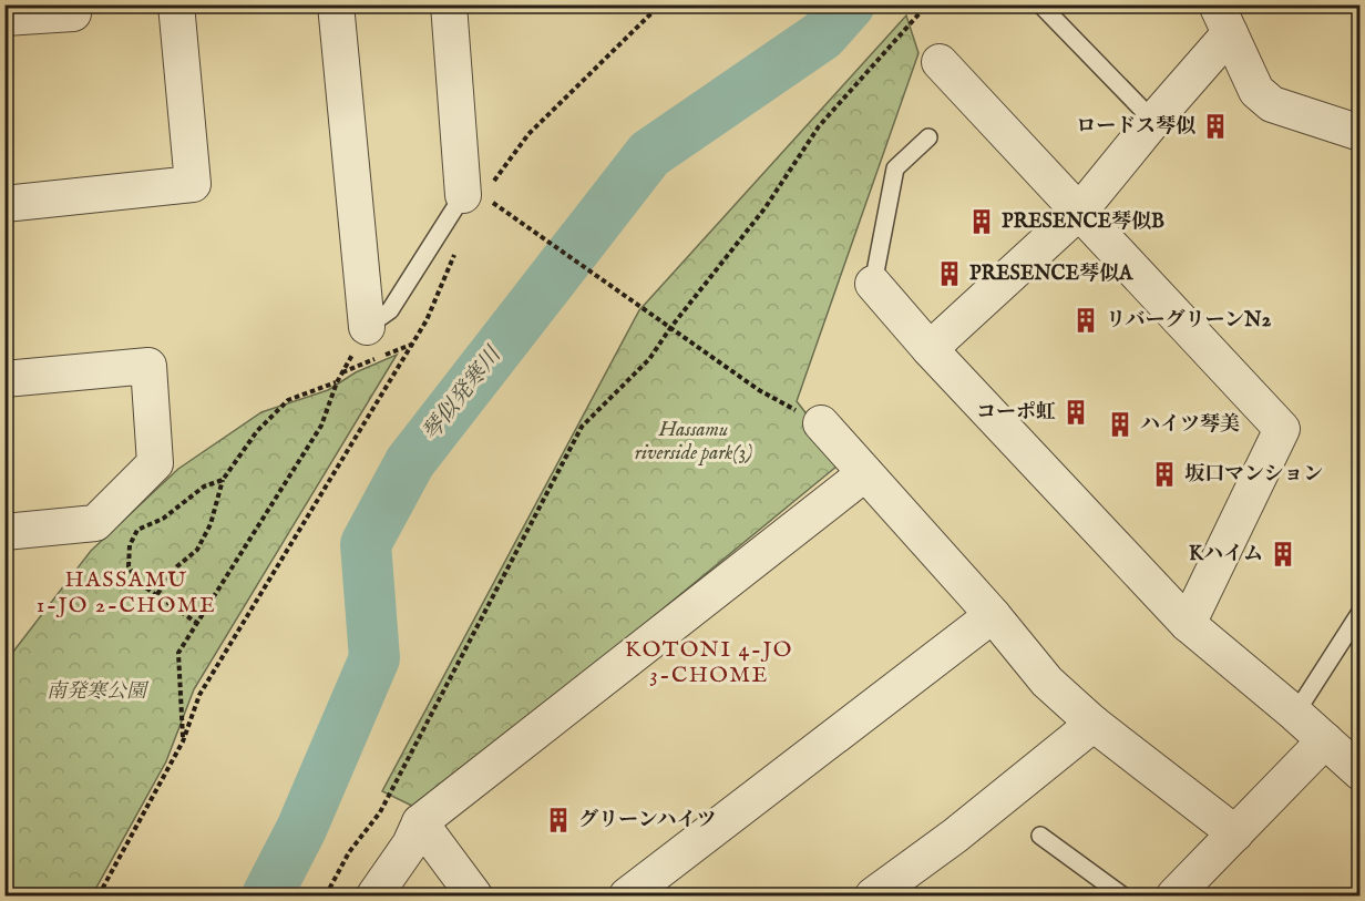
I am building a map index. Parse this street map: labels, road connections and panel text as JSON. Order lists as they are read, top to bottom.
{
  "districts": ["HASSAMU 1-JO 2-CHOME", "KOTONI 4-JO 3-CHOME"],
  "water": ["琴似発寒川"],
  "parks": ["Hassamu riverside park(3)", "南発寒公園"],
  "places": {
    "building": [
      "ロードス琴似",
      "PRESENCE琴似B",
      "PRESENCE琴似A",
      "リバーグリーンN2",
      "コーポ虹",
      "ハイツ琴美",
      "坂口マンション",
      "Kハイム",
      "グリーンハイツ"
    ]
  }
}
